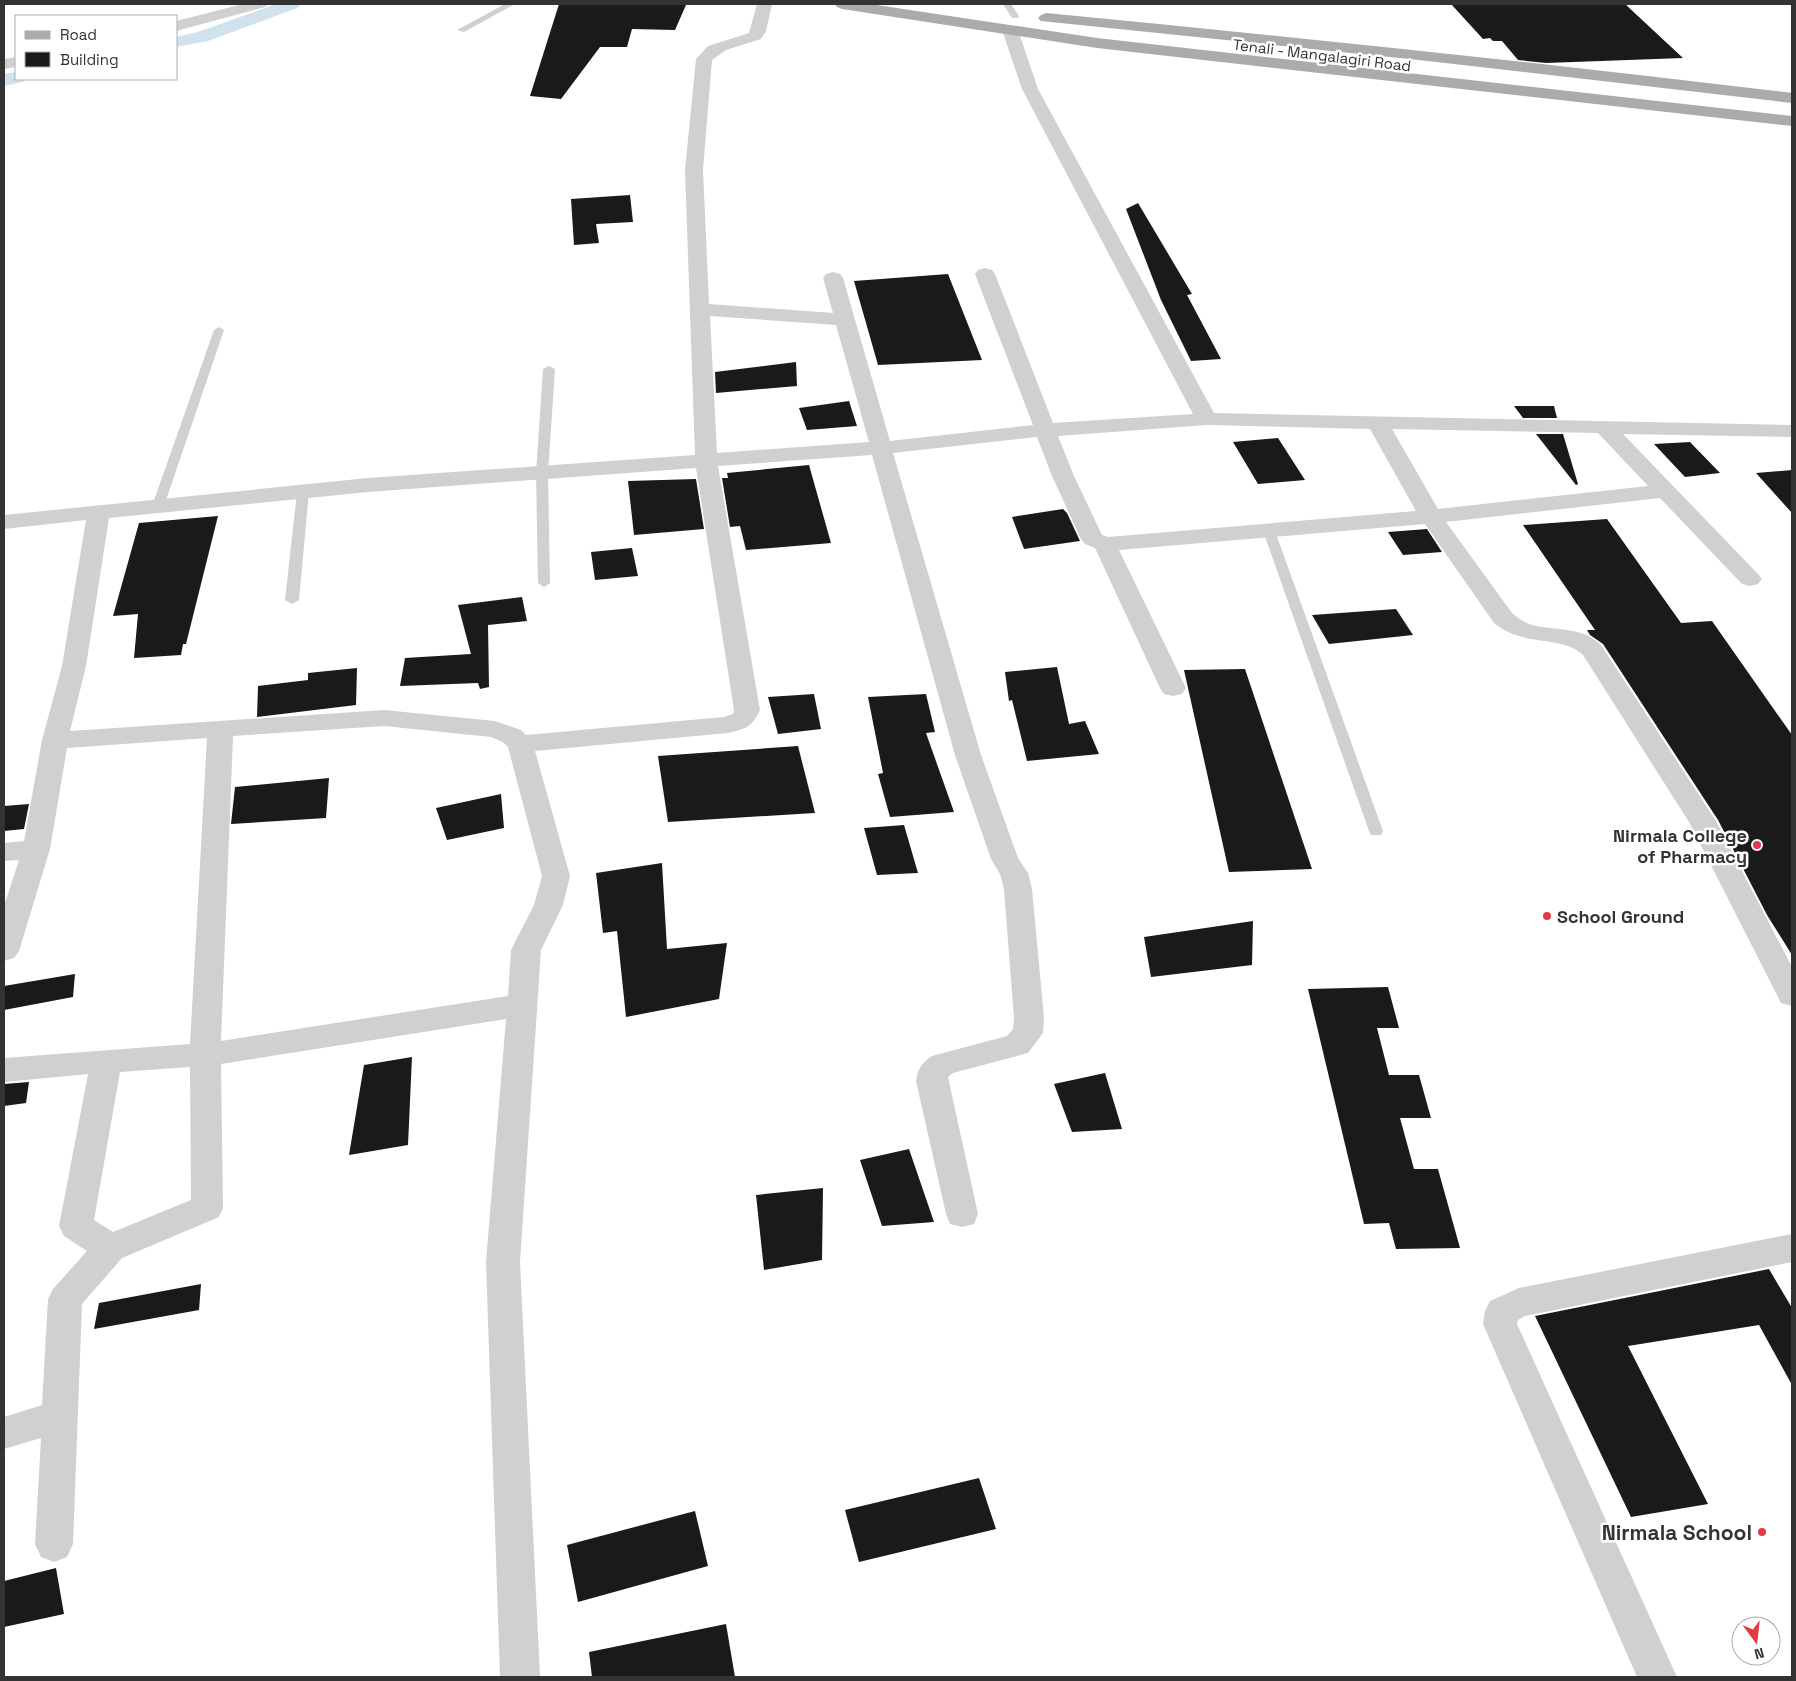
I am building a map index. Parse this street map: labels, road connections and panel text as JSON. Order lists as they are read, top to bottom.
{
  "streets": {
    "main road": ["Tenali - Mangalagiri Road"]
  },
  "places": ["Nirmala College of Pharmacy", "School Ground", "Nirmala School"],
  "legend": ["Road", "Building"],
  "north": "bottom"
}
